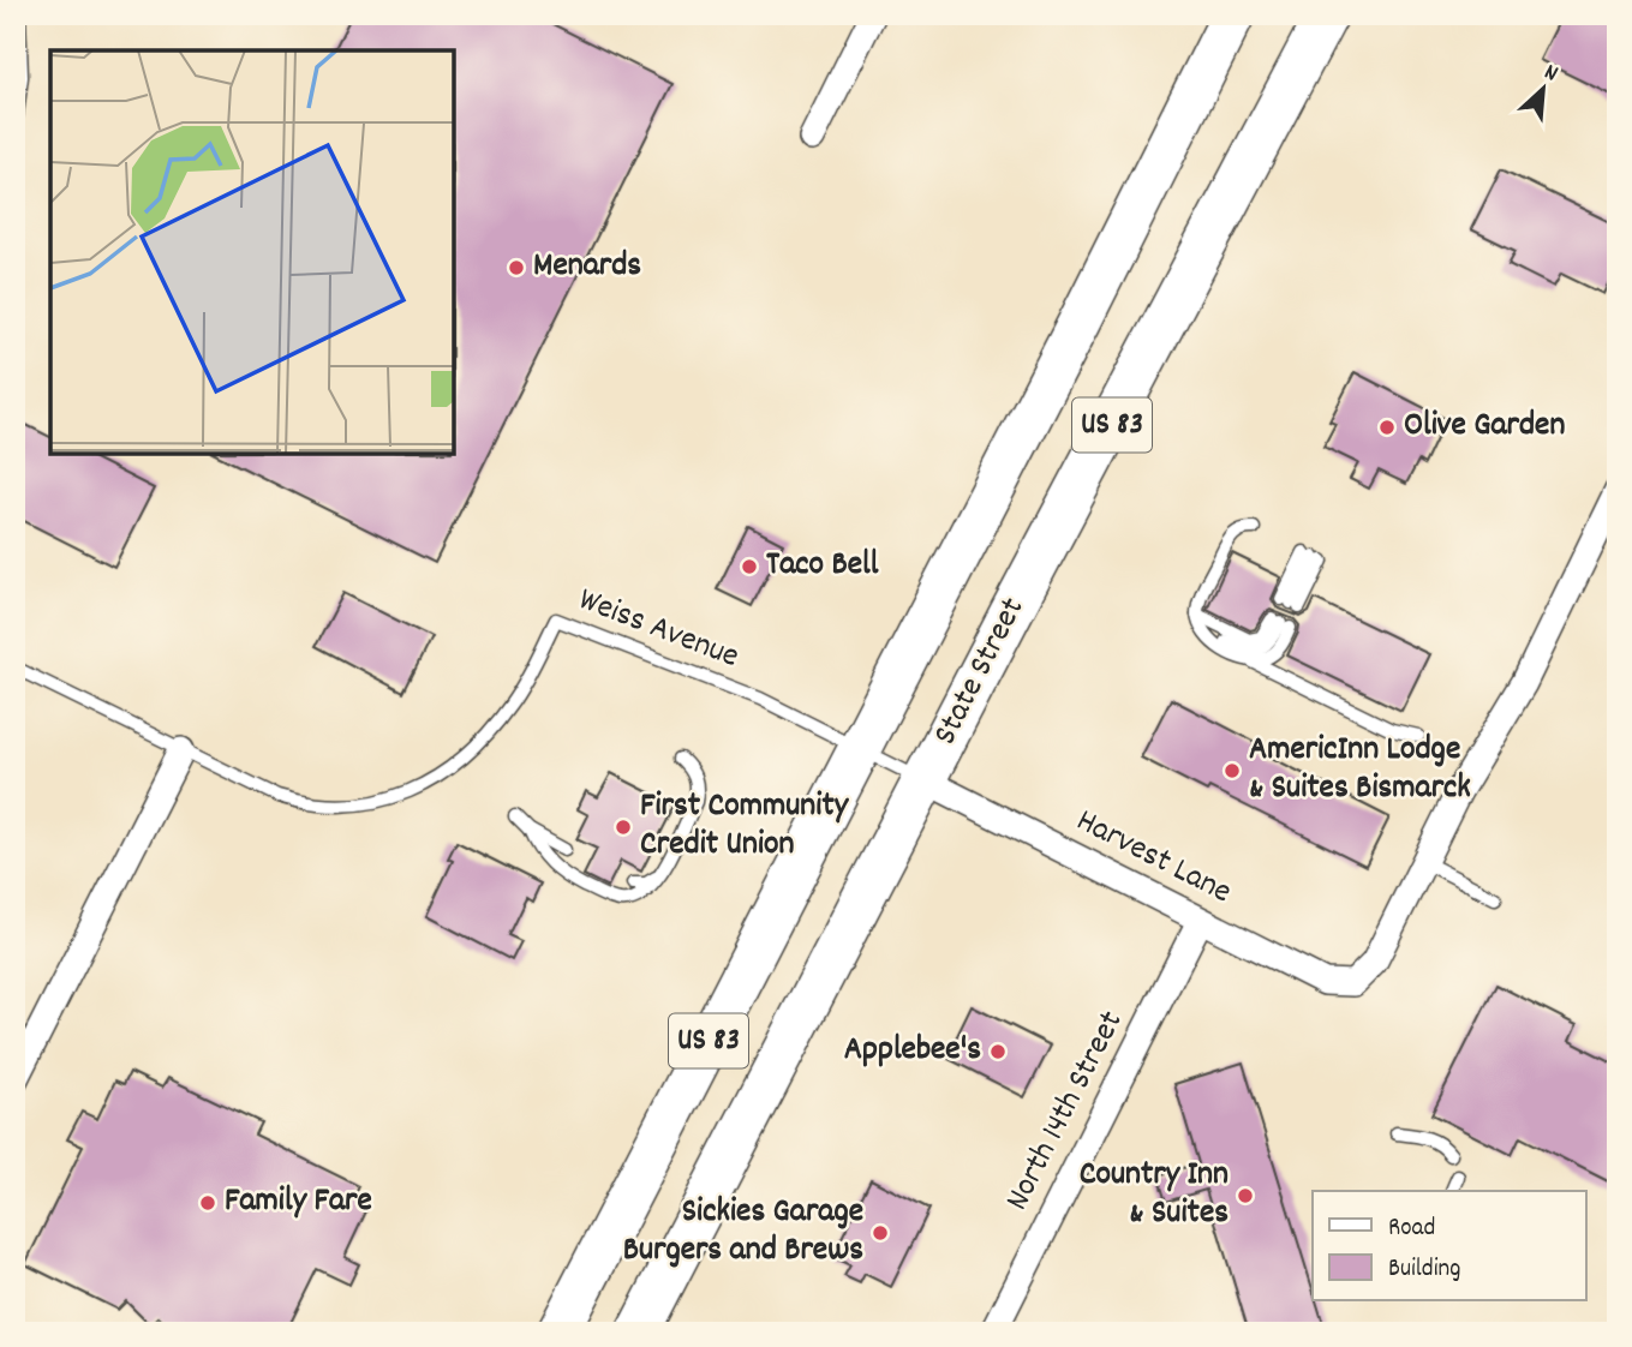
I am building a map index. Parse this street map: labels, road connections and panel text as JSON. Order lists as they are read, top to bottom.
{
  "streets": {
    "highway": ["US 83", "State Street"],
    "street": ["Harvest Lane", "North 14th Street"],
    "lane": ["Weiss Avenue"]
  },
  "crossings": [
    ["US 83", "Weiss Avenue"],
    ["Weiss Avenue", "State Street"],
    ["Weiss Avenue", "Harvest Lane"],
    ["State Street", "Harvest Lane"],
    ["Harvest Lane", "North 14th Street"]
  ],
  "places": [
    "Menards",
    "Olive Garden",
    "Taco Bell",
    "AmericInn Lodge & Suites Bismarck",
    "First Community Credit Union",
    "Applebee's",
    "Country Inn & Suites",
    "Family Fare",
    "Sickies Garage Burgers and Brews"
  ],
  "legend": ["Road", "Building"],
  "north": "top right"
}
